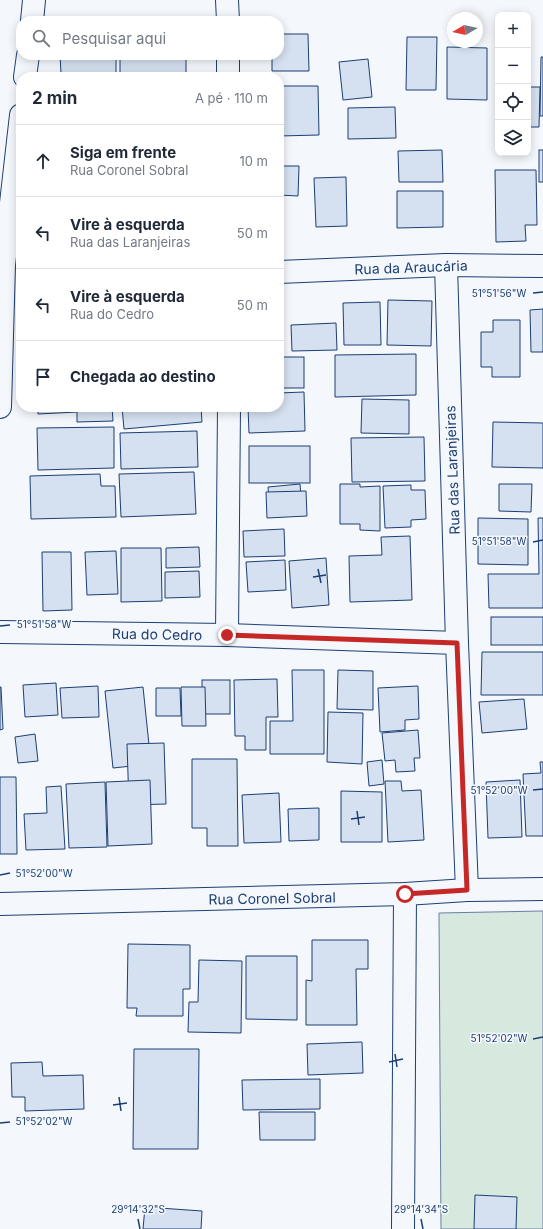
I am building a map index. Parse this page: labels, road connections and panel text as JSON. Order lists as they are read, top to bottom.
{
  "streets": {
    "street": [
      "Rua da Araucária",
      "Rua das Laranjeiras",
      "Rua do Cedro",
      "Rua Coronel Sobral"
    ]
  },
  "crossings": [
    ["Rua da Araucária", "Rua das Laranjeiras"],
    ["Rua das Laranjeiras", "Rua do Cedro"],
    ["Rua das Laranjeiras", "Rua Coronel Sobral"]
  ],
  "north": "left",
  "page": {
    "map_buttons": ["+", "−"],
    "search": "Pesquisar aqui",
    "heading": ["2 min", "A pé · 110 m"],
    "list": [
      ["Siga em frente", "Rua Coronel Sobral", "10 m"],
      ["Vire à esquerda", "Rua das Laranjeiras", "50 m"],
      ["Vire à esquerda", "Rua do Cedro", "50 m"],
      "Chegada ao destino"
    ]
  },
  "coordinates": [
    "51°51'56\"W",
    "51°51'58\"W",
    "51°52'00\"W",
    "51°52'02\"W",
    "29°14'32\"S",
    "29°14'34\"S"
  ]
}
